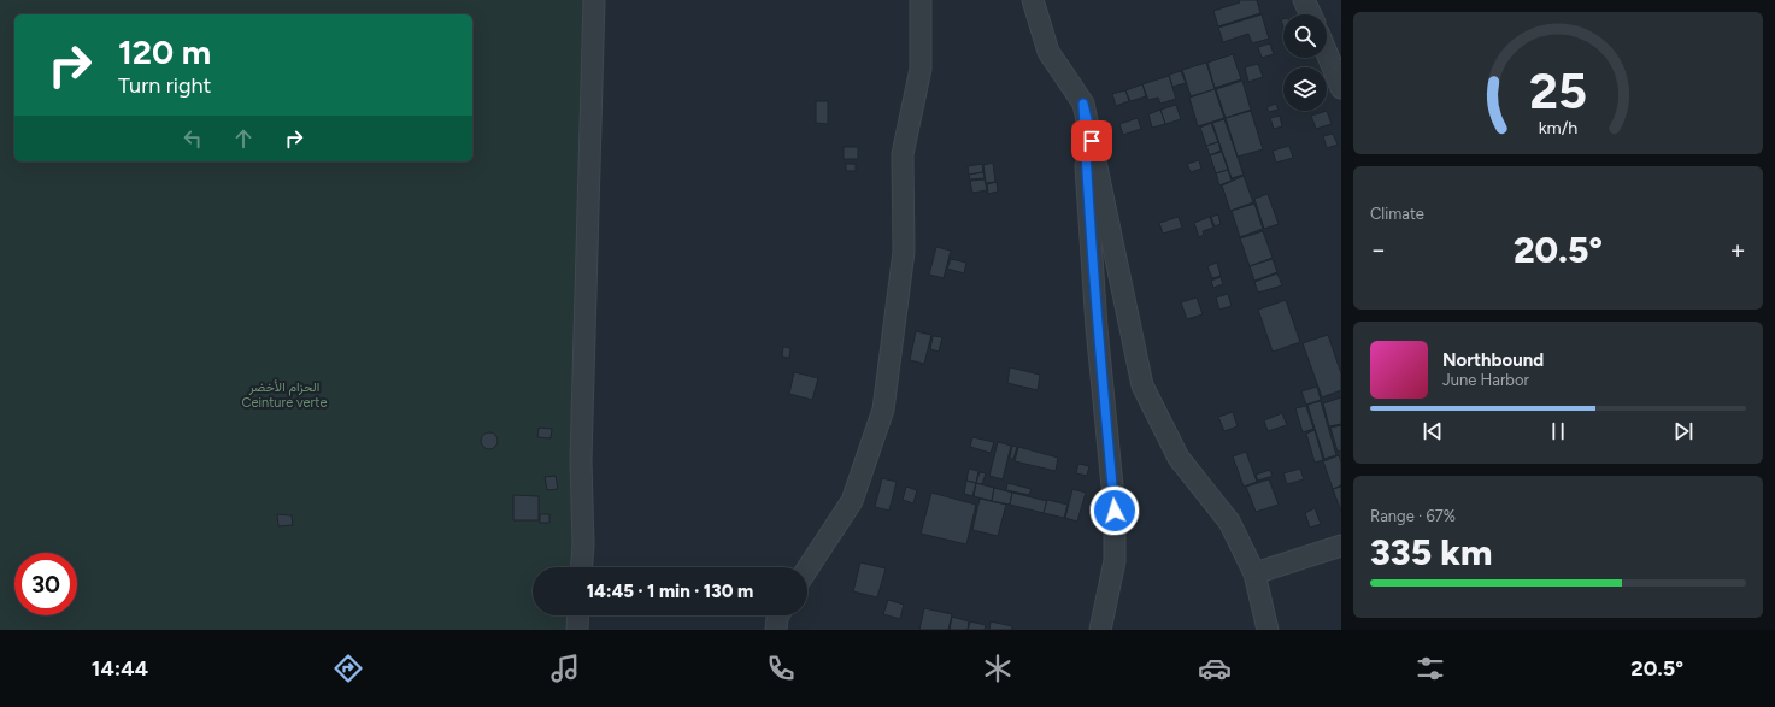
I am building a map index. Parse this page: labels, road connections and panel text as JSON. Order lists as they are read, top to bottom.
{
  "parks": ["الحزام الأخضر Ceinture verte"],
  "page": {
    "turn": ["120 m", "Turn right"],
    "tile": [
      "Climate",
      ["Range · 67%", "335 km"]
    ],
    "heat": ["−", "20.5°", "+"],
    "song": ["Northbound", "June Harbor"],
    "limit": "30",
    "trip": "14:45 · 1 min · 130 m",
    "tabs": ["14:44", "20.5°"],
    "gauge": ["25", "km/h"]
  }
}
